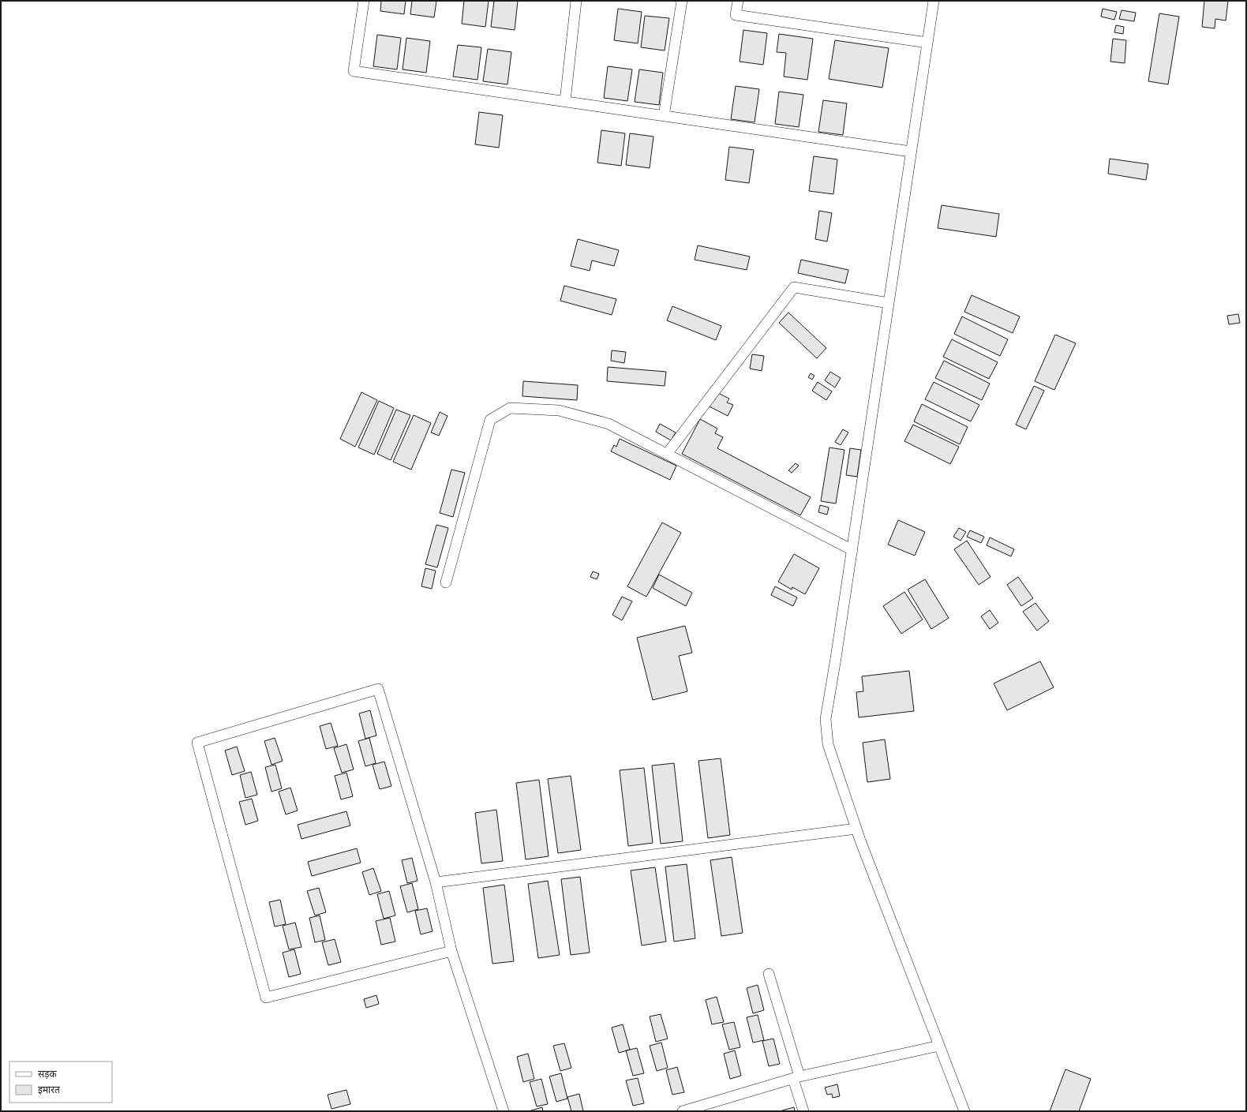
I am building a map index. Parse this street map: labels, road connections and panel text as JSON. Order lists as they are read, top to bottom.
{
  "legend": ["सड़क", "इमारत"]
}
